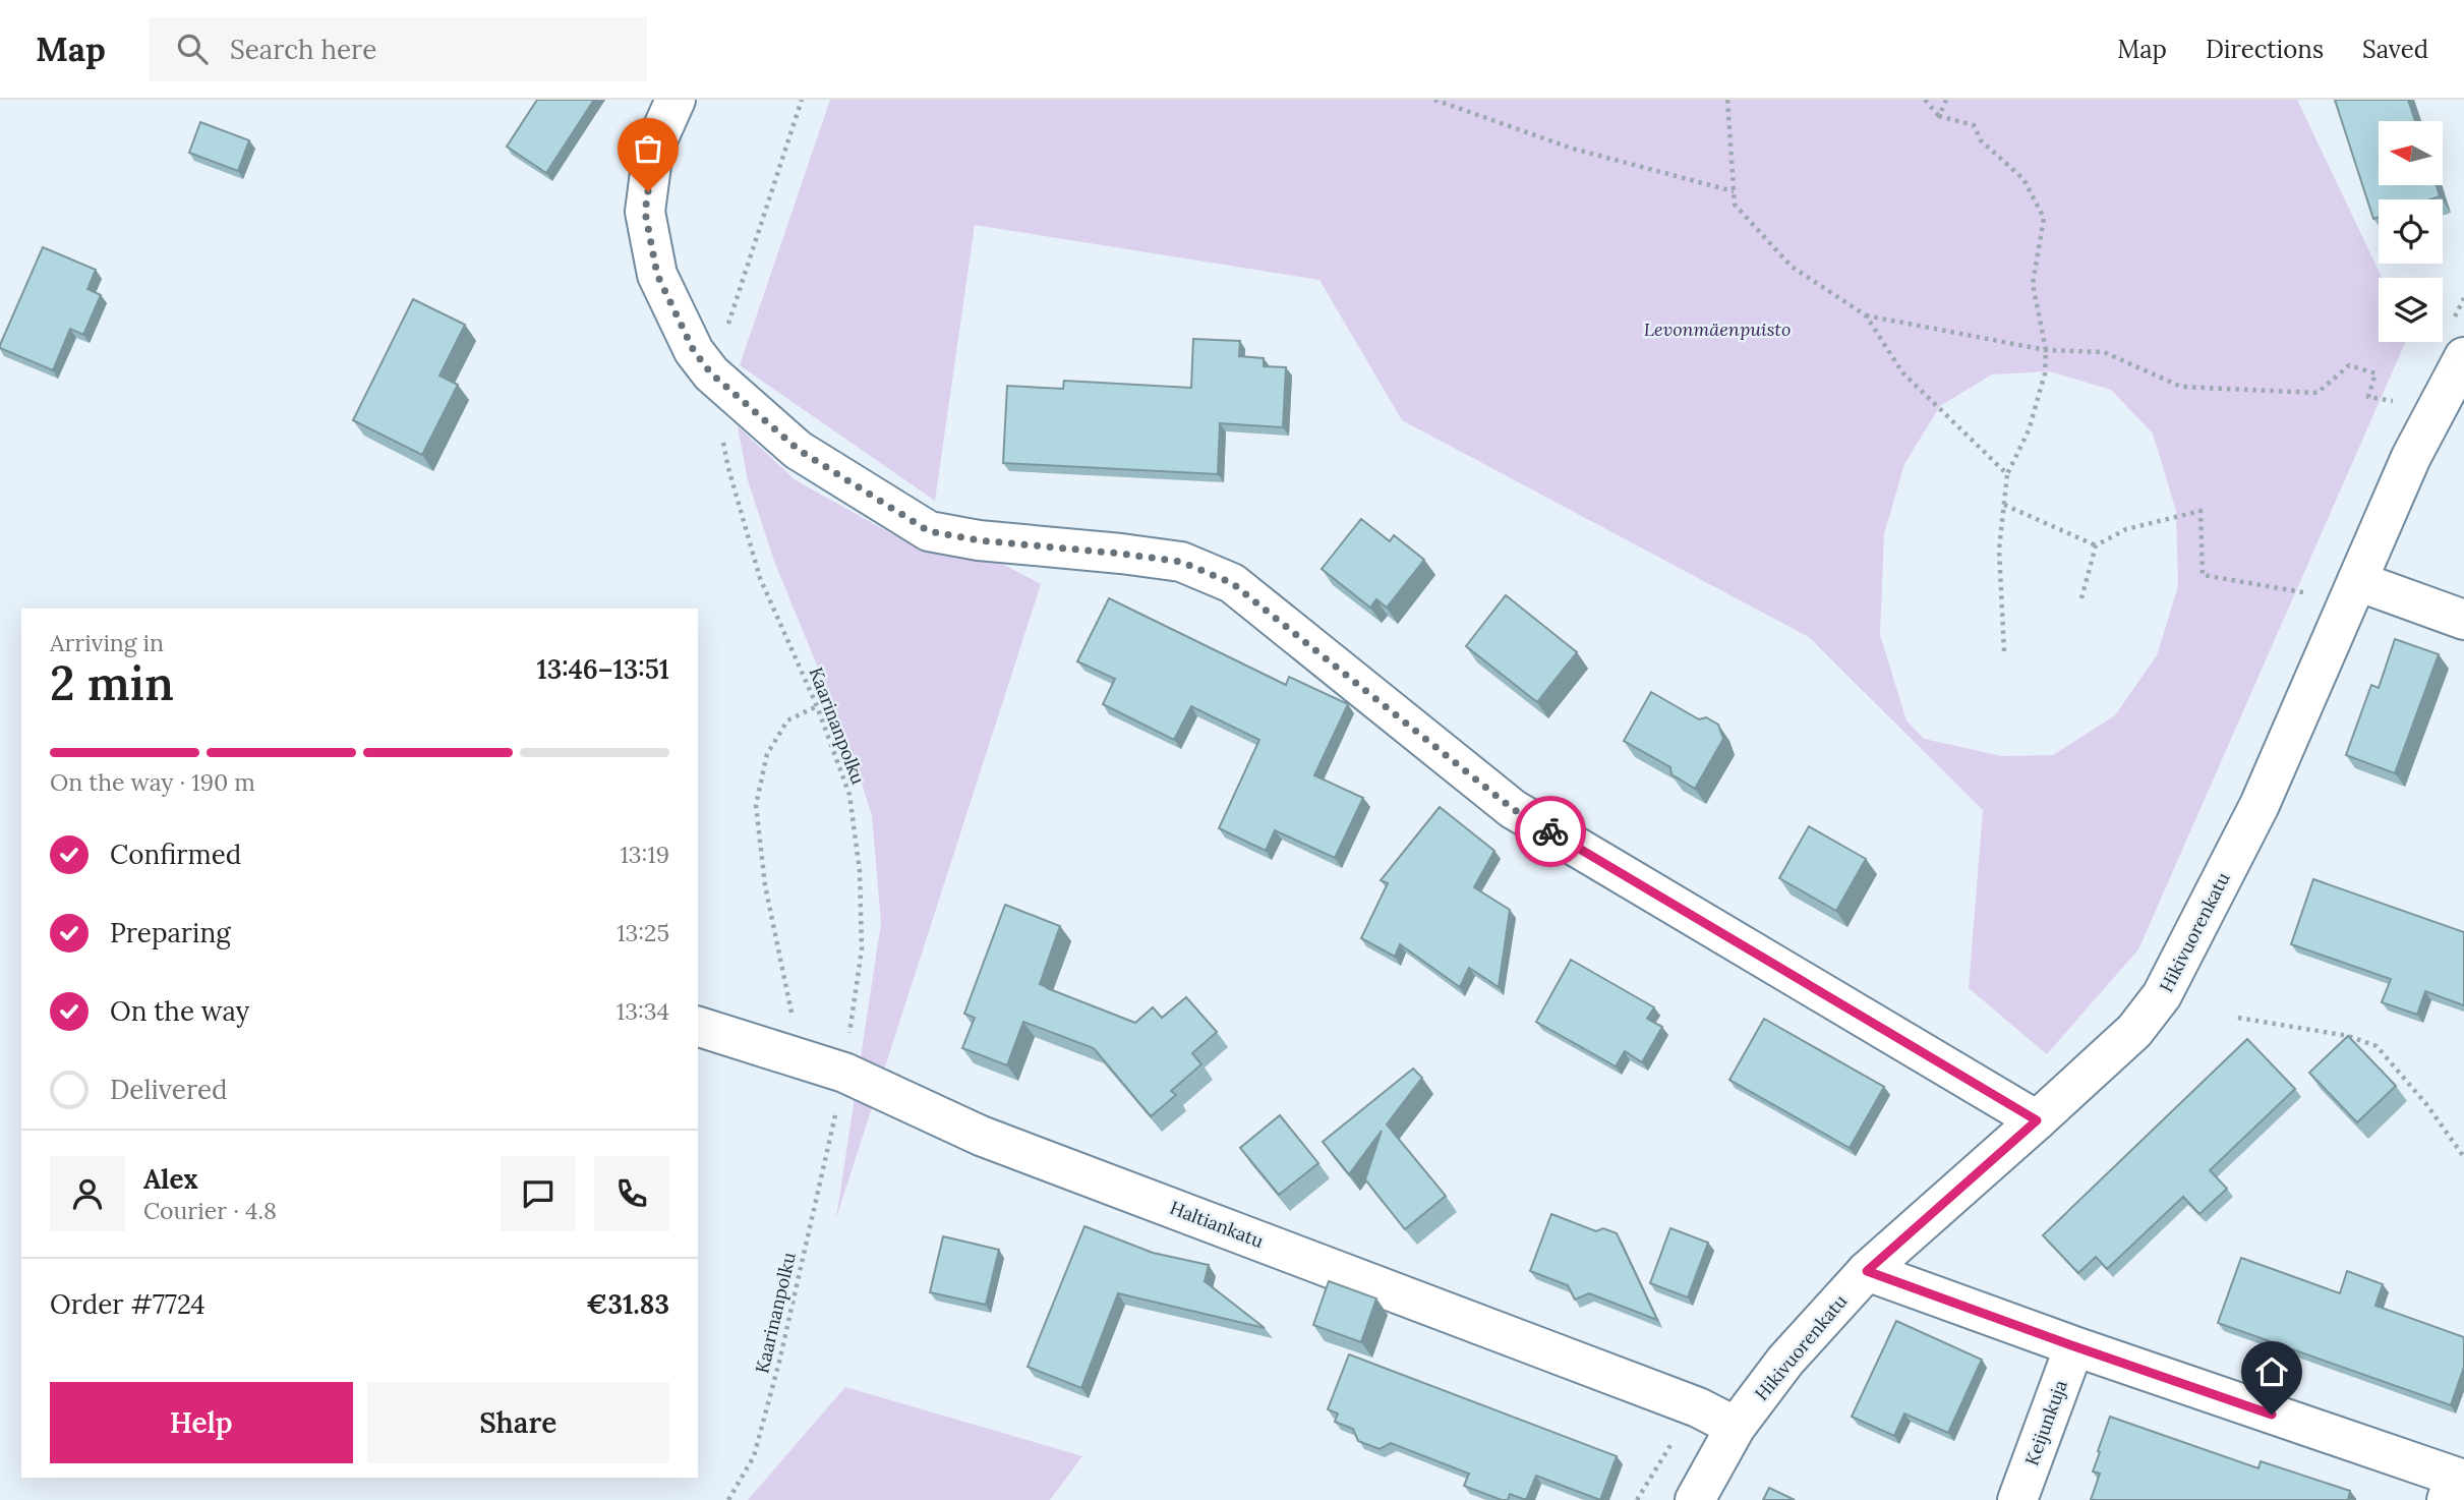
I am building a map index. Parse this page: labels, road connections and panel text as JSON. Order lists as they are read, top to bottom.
{
  "streets": {
    "street": ["Hikivuorenkatu", "Haltiankatu", "Keijunkuja"],
    "path": ["Kaarinanpolku"]
  },
  "crossings": [
    ["Kaarinanpolku", "Haltiankatu"],
    ["Hikivuorenkatu", "Haltiankatu"]
  ],
  "parks": ["Levonmäenpuisto"],
  "north": "left",
  "page": {
    "header": "Map",
    "search": "Search here",
    "nav": ["Map", "Directions", "Saved"],
    "heading": ["2 min", "Arriving in", "13:46–13:51"],
    "panel": [
      "Alex",
      "Courier · 4.8",
      "Order #7724",
      "€31.83"
    ],
    "bar": "On the way · 190 m",
    "list": [
      ["Confirmed", "13:19"],
      ["Preparing", "13:25"],
      ["On the way", "13:34"],
      "Delivered"
    ],
    "buttons": ["Help", "Share"]
  }
}
